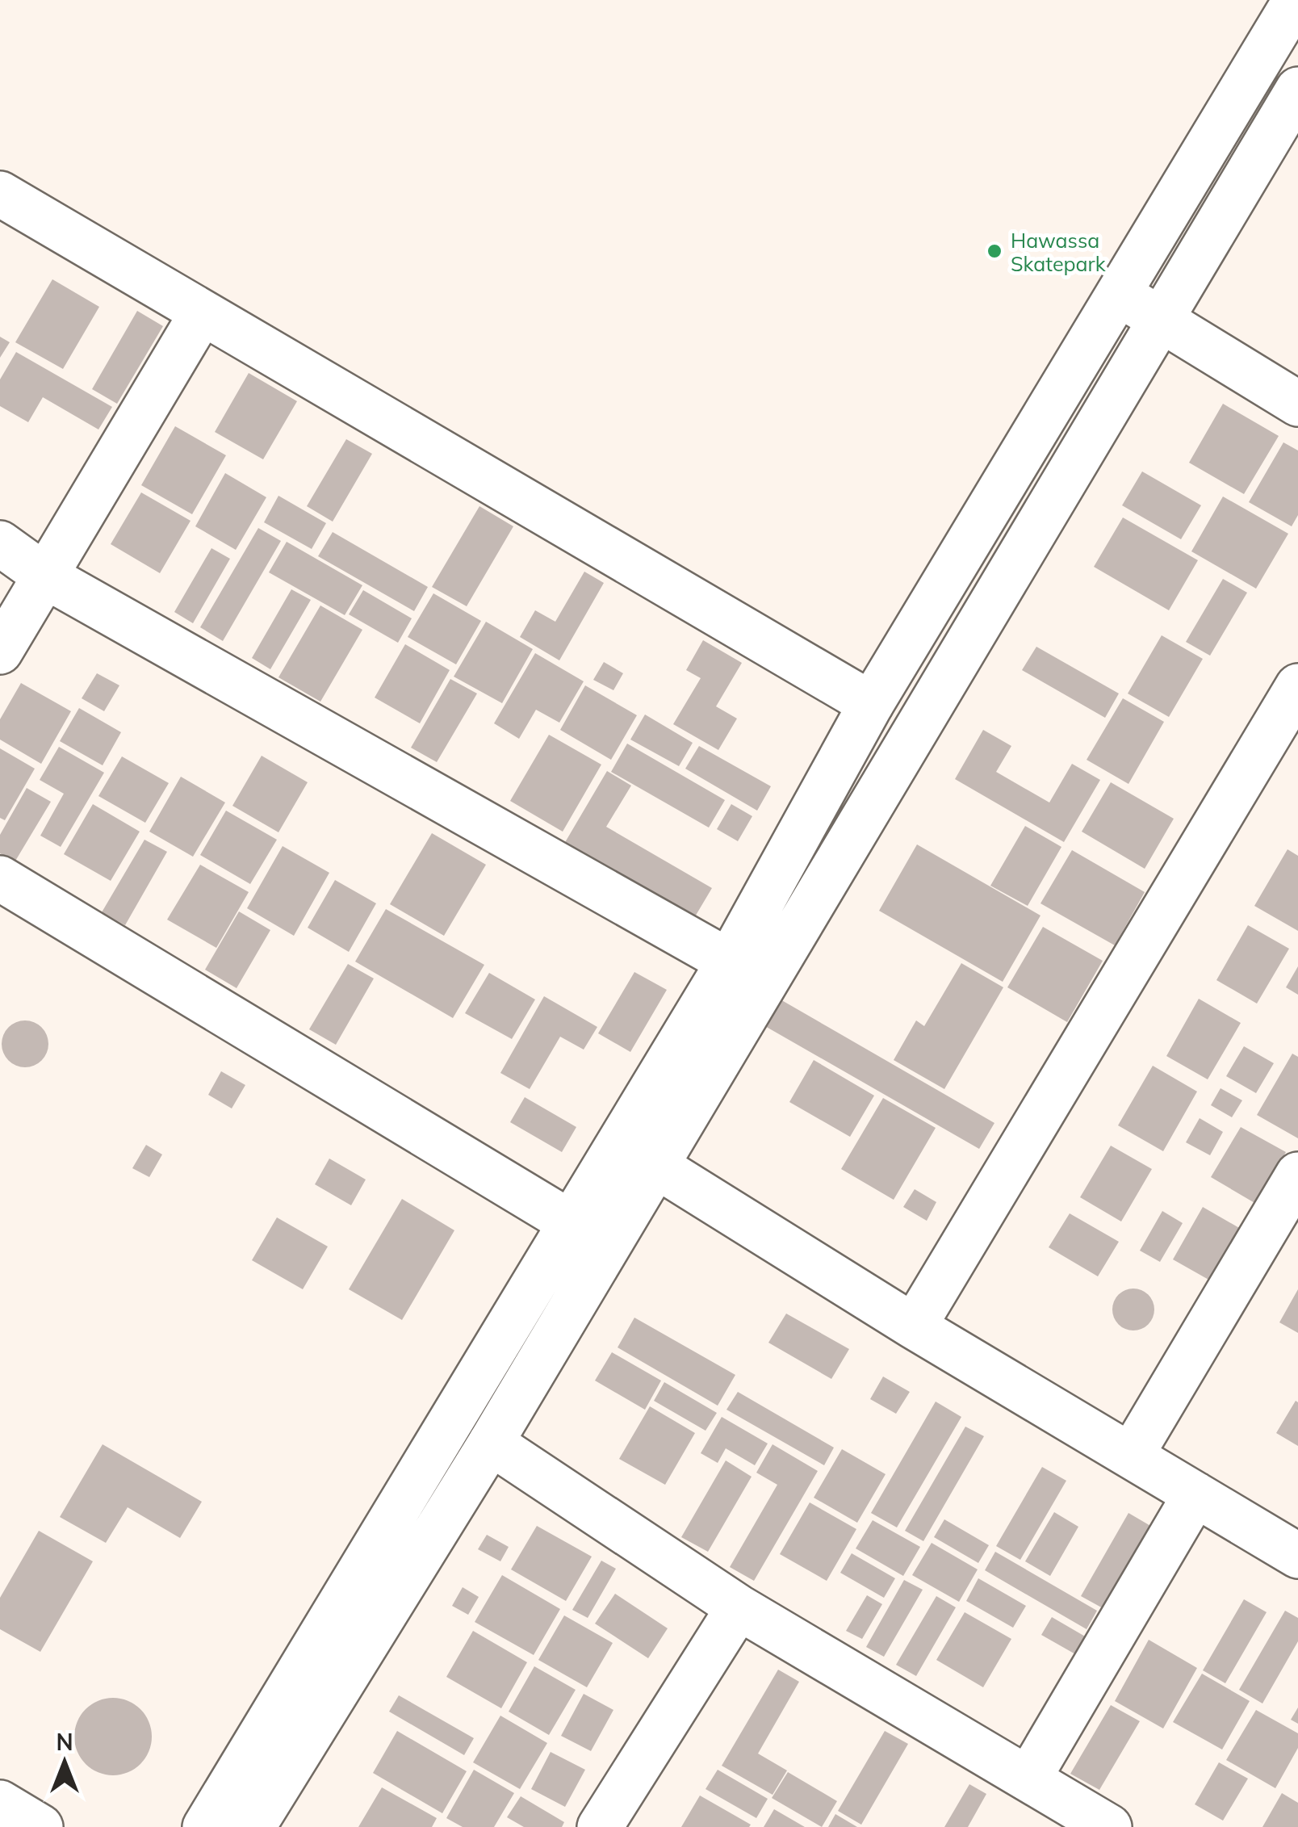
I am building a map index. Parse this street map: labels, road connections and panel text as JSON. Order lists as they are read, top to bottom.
{
  "places": ["Hawassa Skatepark"],
  "north": "top"
}
